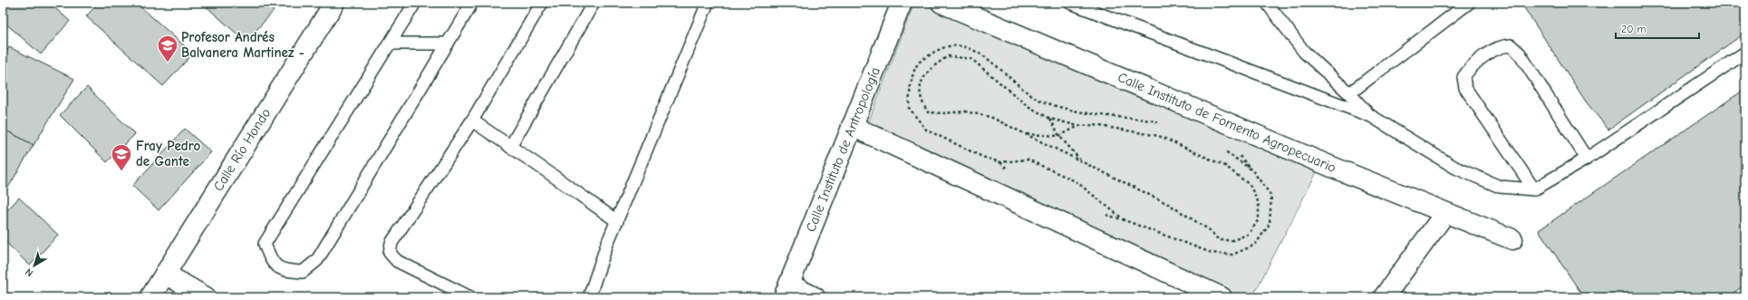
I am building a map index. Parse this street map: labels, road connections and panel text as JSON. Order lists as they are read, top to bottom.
{
  "streets": {
    "street": ["Calle Instituto de Fomento Agropecuario", "Calle Río Hondo", "Calle Instituto de Antropología"]
  },
  "places": {
    "school or university": ["Profesor Andrés Balvanera Martinez -", "Fray Pedro de Gante"]
  },
  "scale_bar": "20 m",
  "north": "bottom left"
}
